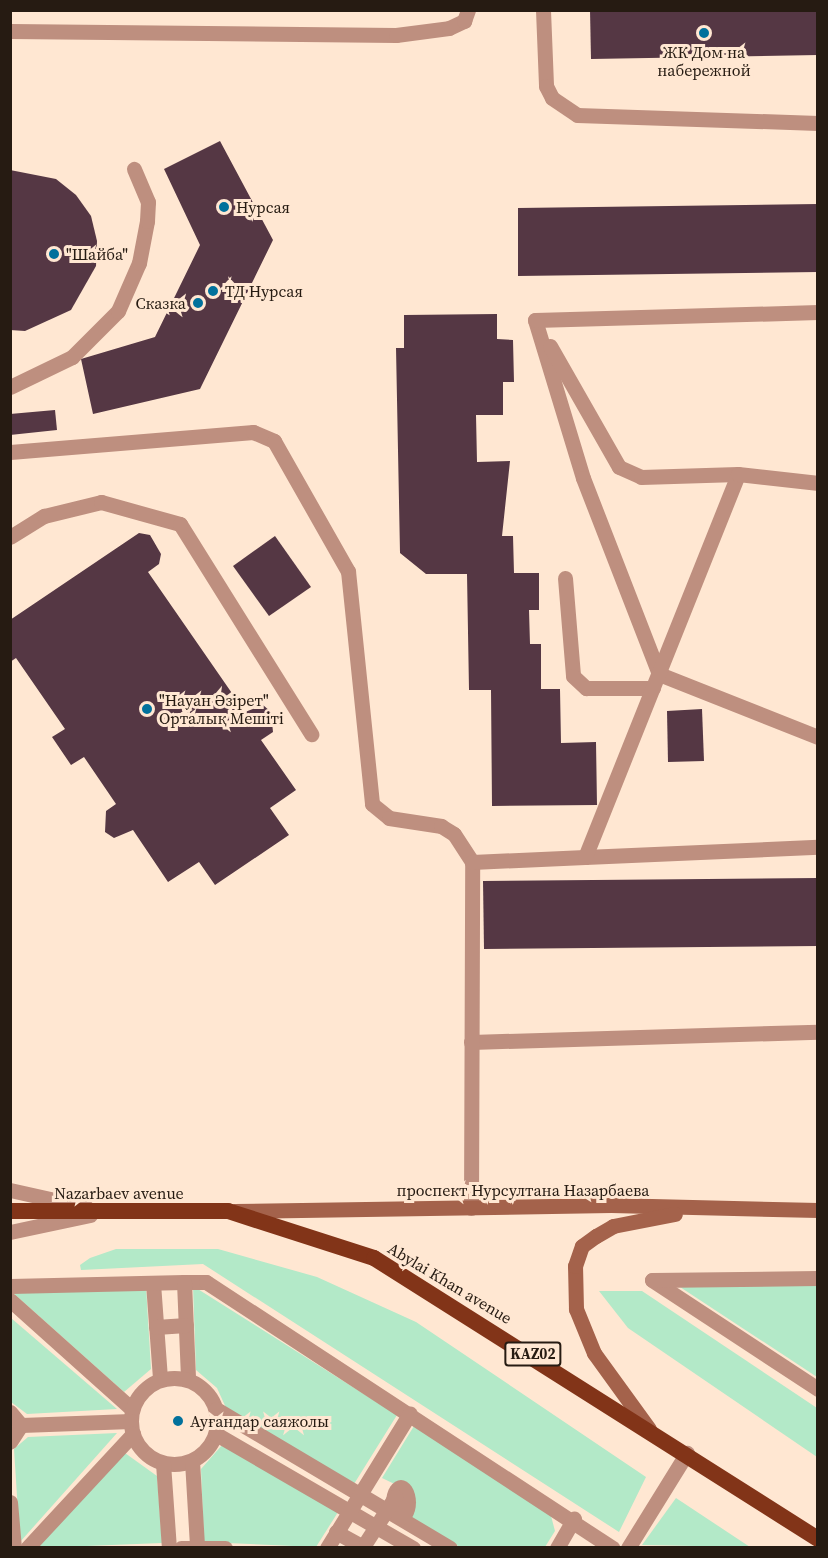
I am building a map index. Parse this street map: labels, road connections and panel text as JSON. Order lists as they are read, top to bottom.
{
  "streets": {
    "highway": ["Nazarbaev avenue", "Abylai Khan avenue", "KАZ02"],
    "main road": ["проспект Нурсултана Назарбаева"]
  },
  "crossings": [
    ["проспект Нурсултана Назарбаева", "Nazarbaev avenue"],
    ["проспект Нурсултана Назарбаева", "Abylai Khan avenue"],
    ["Nazarbaev avenue", "Abylai Khan avenue"]
  ],
  "places": [
    "ЖК Дом на набережной",
    "Нурсая",
    "\"Шайба\"",
    "ТД Нурсая",
    "Сказка",
    "\"Науан Әзірет\" Орталық Мешіті",
    "Ауғандар саяжолы"
  ]
}
